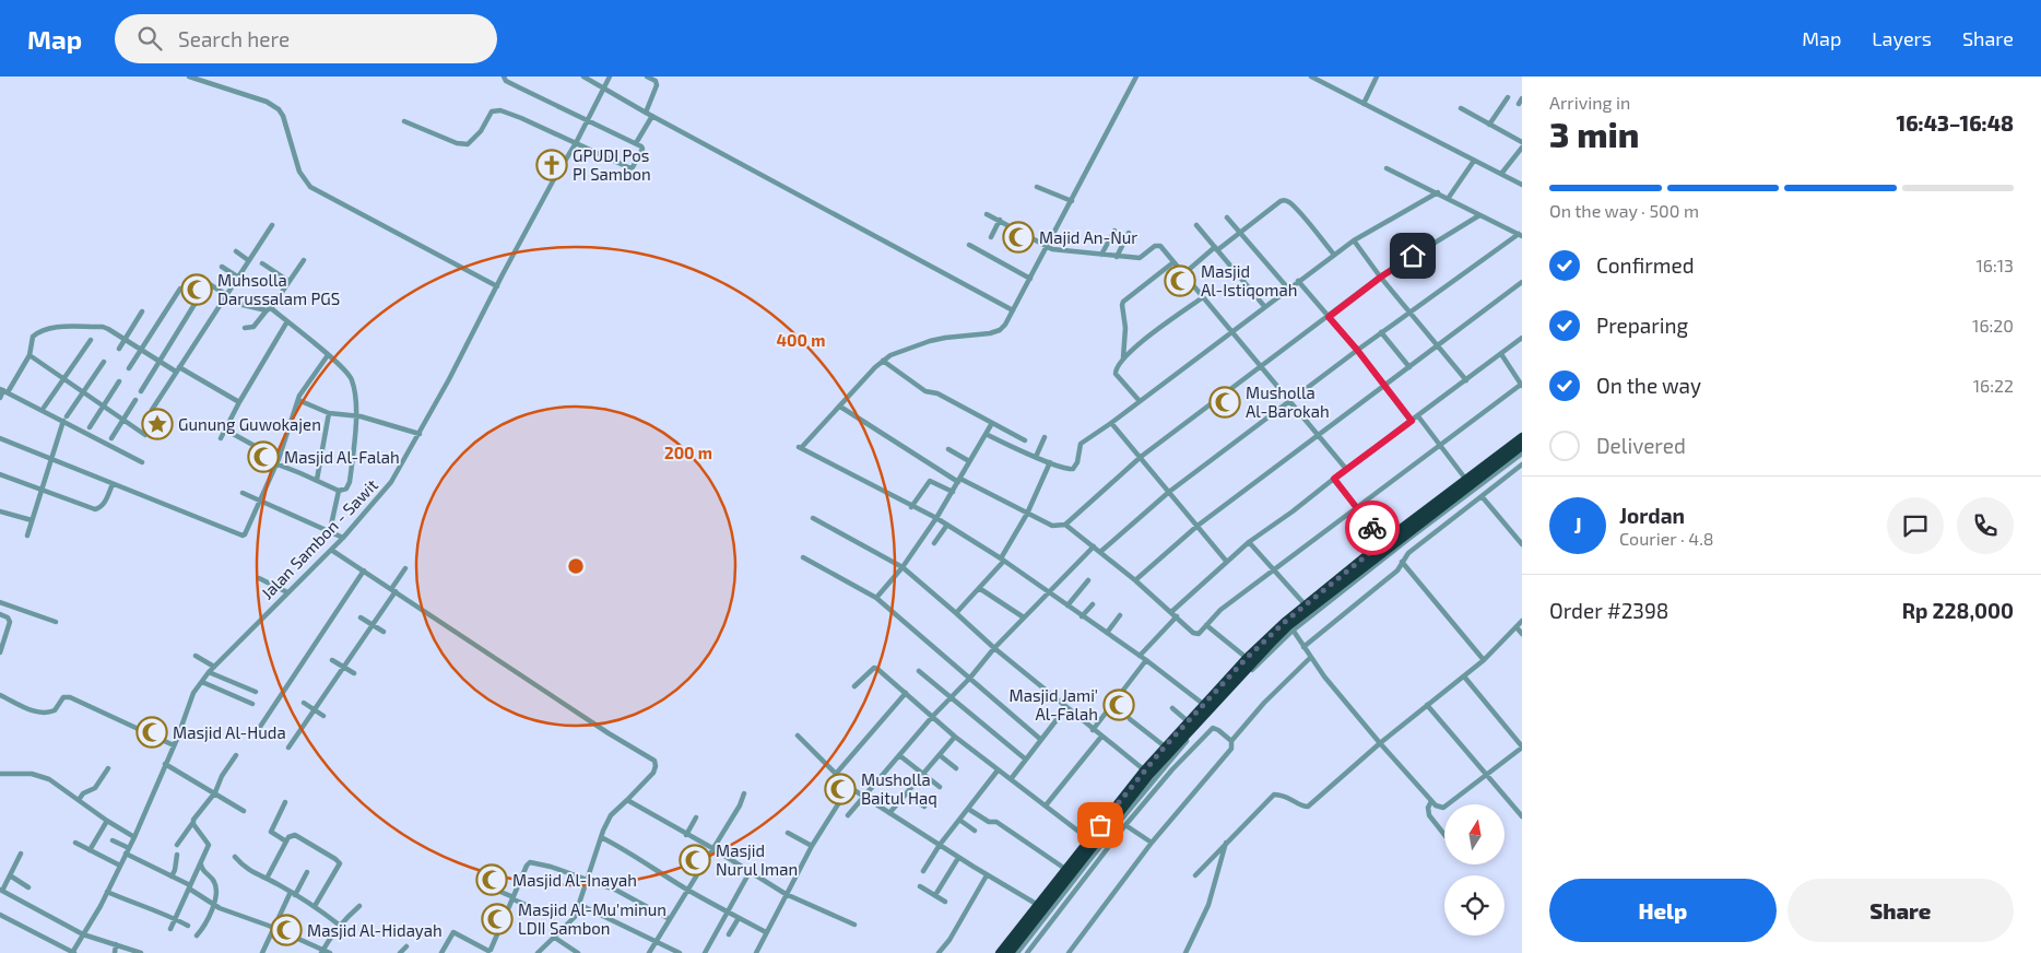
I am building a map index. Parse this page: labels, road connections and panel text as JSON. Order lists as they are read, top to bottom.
{
  "streets": {
    "street": ["Jalan Sambon - Sawit"]
  },
  "places": {
    "church": ["GPUDI Pos PI Sambon"],
    "mosque": [
      "Majid An-Nur",
      "Masjid Al-Istiqomah",
      "Muhsolla Darussalam PGS",
      "Musholla Al-Barokah",
      "Masjid Al-Falah",
      "Masjid Jami' Al-Falah",
      "Masjid Al-Huda",
      "Musholla Baitul Haq",
      "Masjid Nurul Iman",
      "Masjid Al-Inayah",
      "Masjid Al-Mu'minun LDII Sambon",
      "Masjid Al-Hidayah"
    ],
    "place": ["Gunung Guwokajen"]
  },
  "north": "top",
  "page": {
    "header": "Map",
    "search": "Search here",
    "nav": ["Map", "Layers", "Share"],
    "heading": ["3 min", "Arriving in", "16:43–16:48"],
    "panel": [
      "Jordan",
      "Courier · 4.8",
      "Order #2398",
      "Rp 228,000"
    ],
    "bar": "On the way · 500 m",
    "list": [
      ["Confirmed", "16:13"],
      ["Preparing", "16:20"],
      ["On the way", "16:22"],
      "Delivered"
    ],
    "round": "J",
    "buttons": ["Help", "Share"]
  },
  "rings": ["400 m", "200 m"]
}
